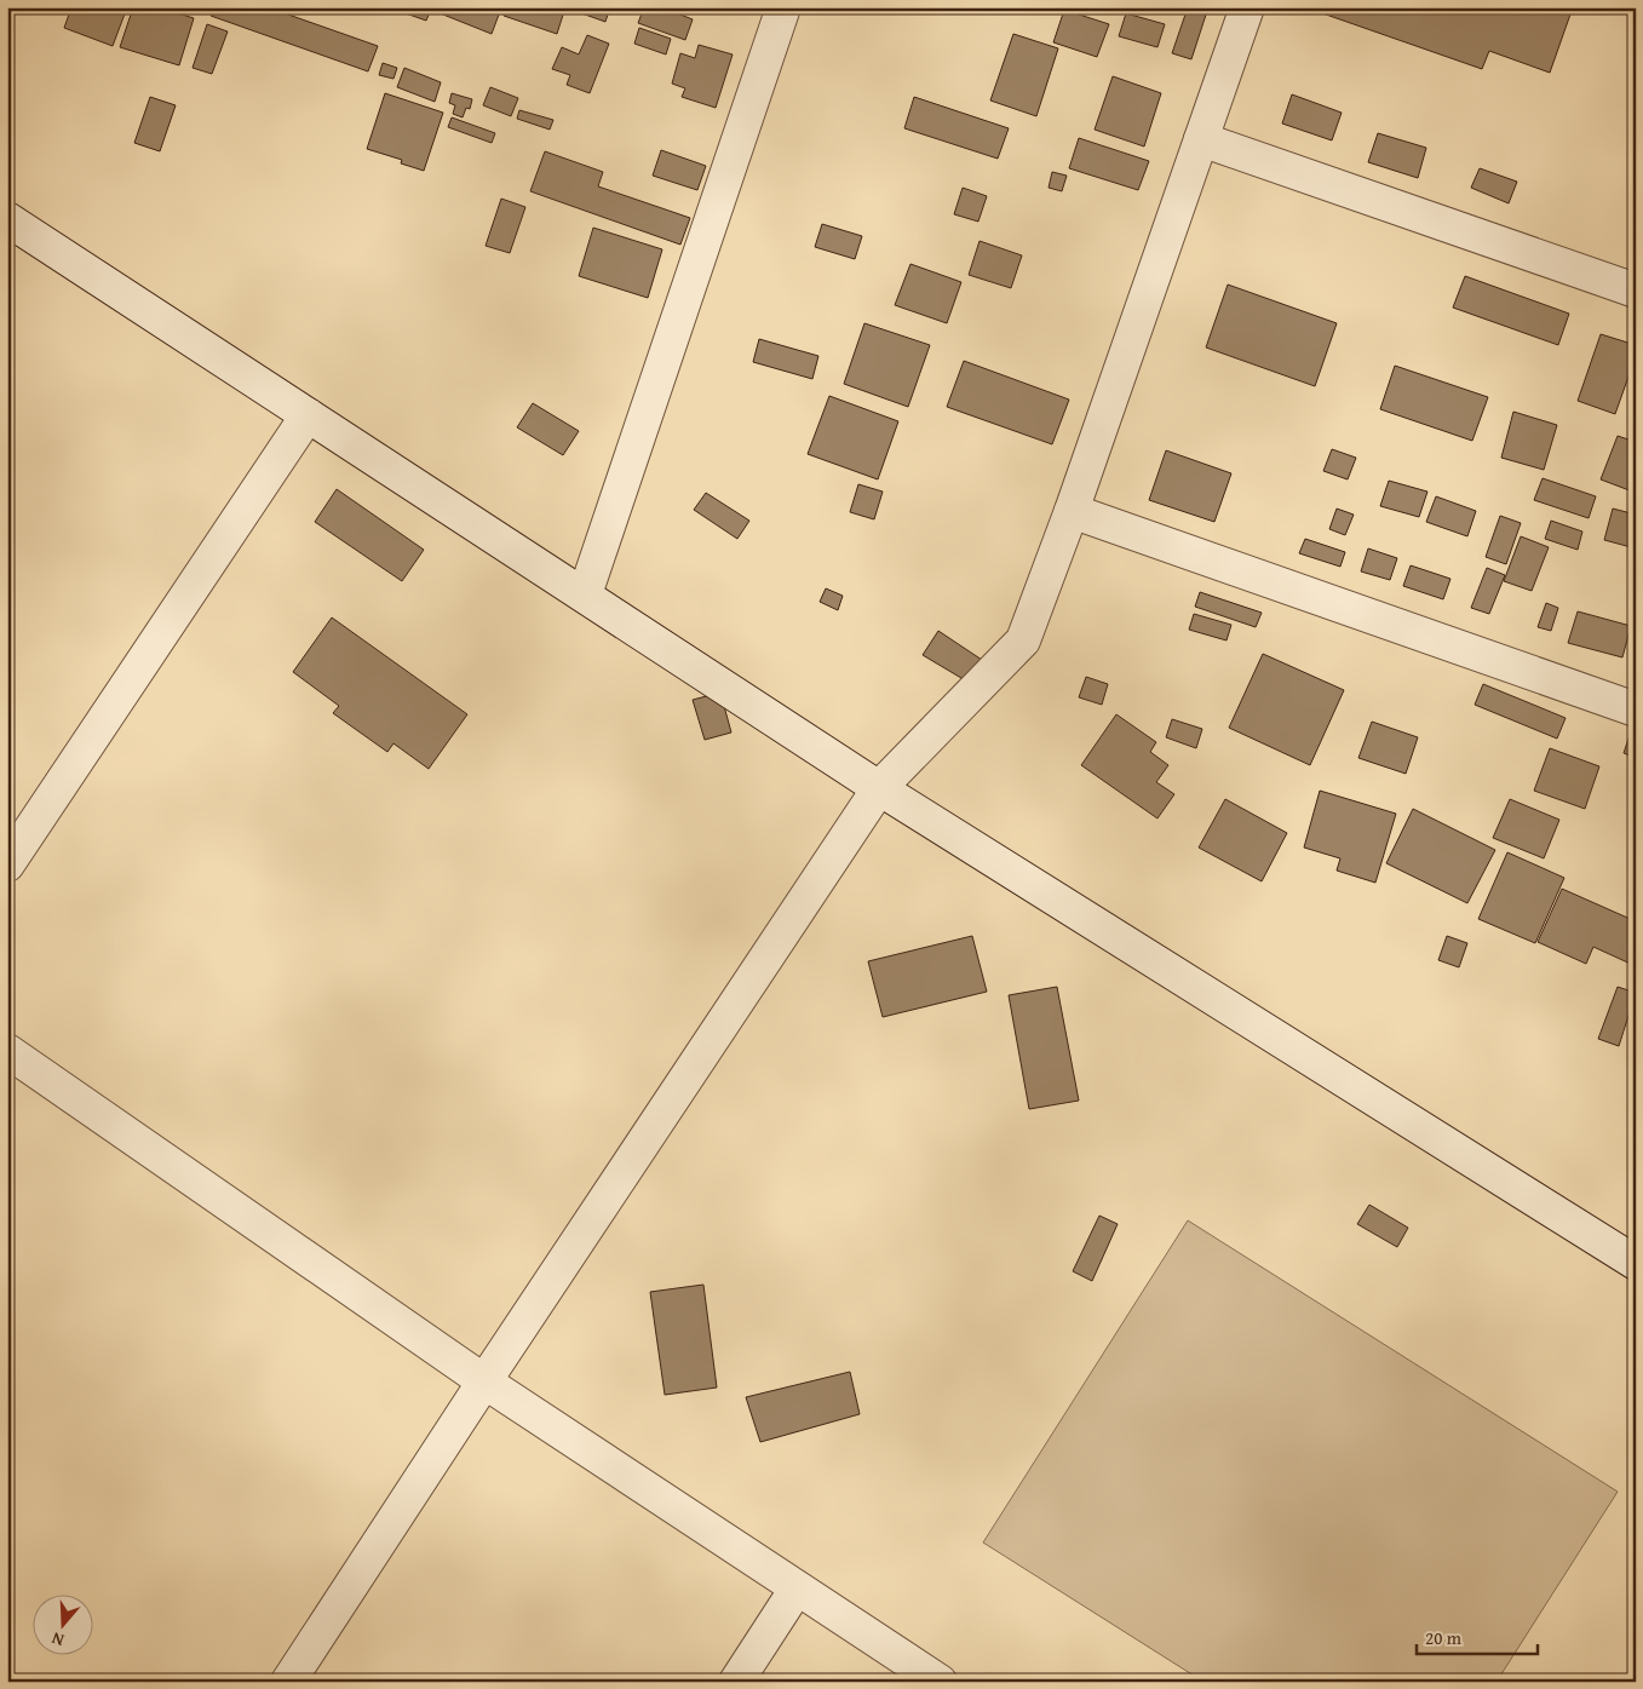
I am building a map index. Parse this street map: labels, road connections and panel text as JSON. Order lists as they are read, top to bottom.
{
  "scale_bar": "20 m",
  "north": "bottom"
}
